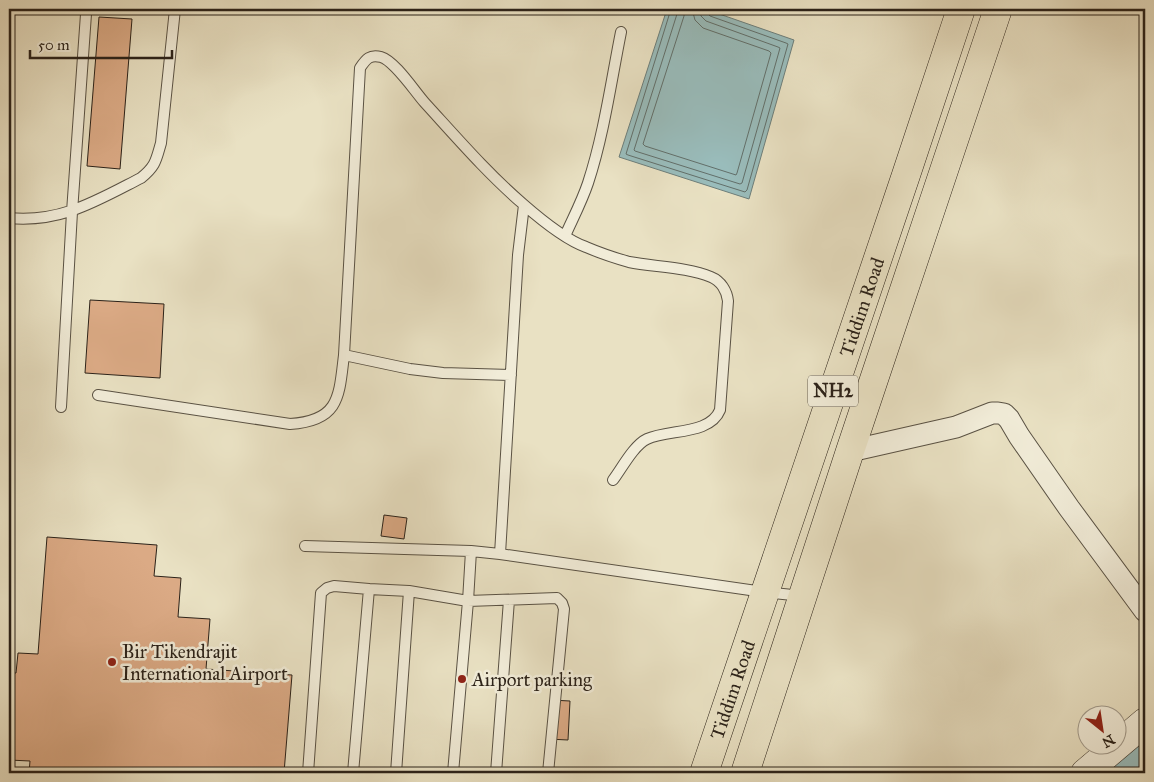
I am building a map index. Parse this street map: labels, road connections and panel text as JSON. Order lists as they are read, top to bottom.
{
  "streets": {
    "highway": ["Tiddim Road", "NH2"]
  },
  "places": ["Bir Tikendrajit International Airport", "Airport parking"],
  "scale_bar": "50 m",
  "north": "bottom right"
}
